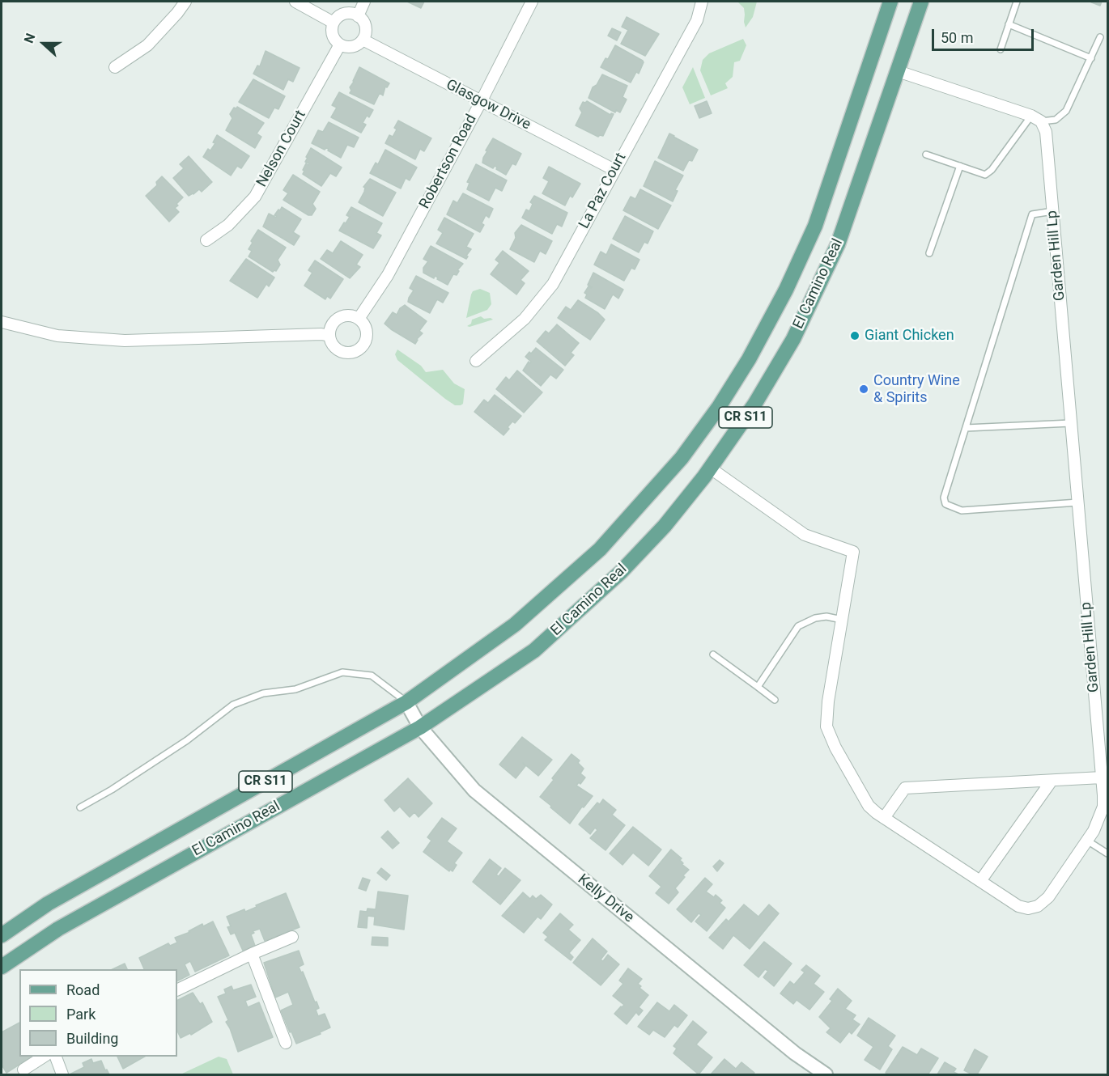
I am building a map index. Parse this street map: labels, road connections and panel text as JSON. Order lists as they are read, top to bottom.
{
  "streets": {
    "main road": ["El Camino Real", "CR S11"],
    "street": [
      "Glasgow Drive",
      "Nelson Court",
      "Robertson Road",
      "La Paz Court",
      "Garden Hill Lp",
      "Kelly Drive"
    ]
  },
  "crossings": [
    ["Glasgow Drive", "Nelson Court"],
    ["Glasgow Drive", "Robertson Road"],
    ["Glasgow Drive", "La Paz Court"],
    ["Garden Hill Lp", "El Camino Real"],
    ["El Camino Real", "Kelly Drive"]
  ],
  "places": ["Giant Chicken", "Country Wine & Spirits"],
  "legend": ["Road", "Park", "Building"],
  "scale_bar": "50 m",
  "north": "left"
}
